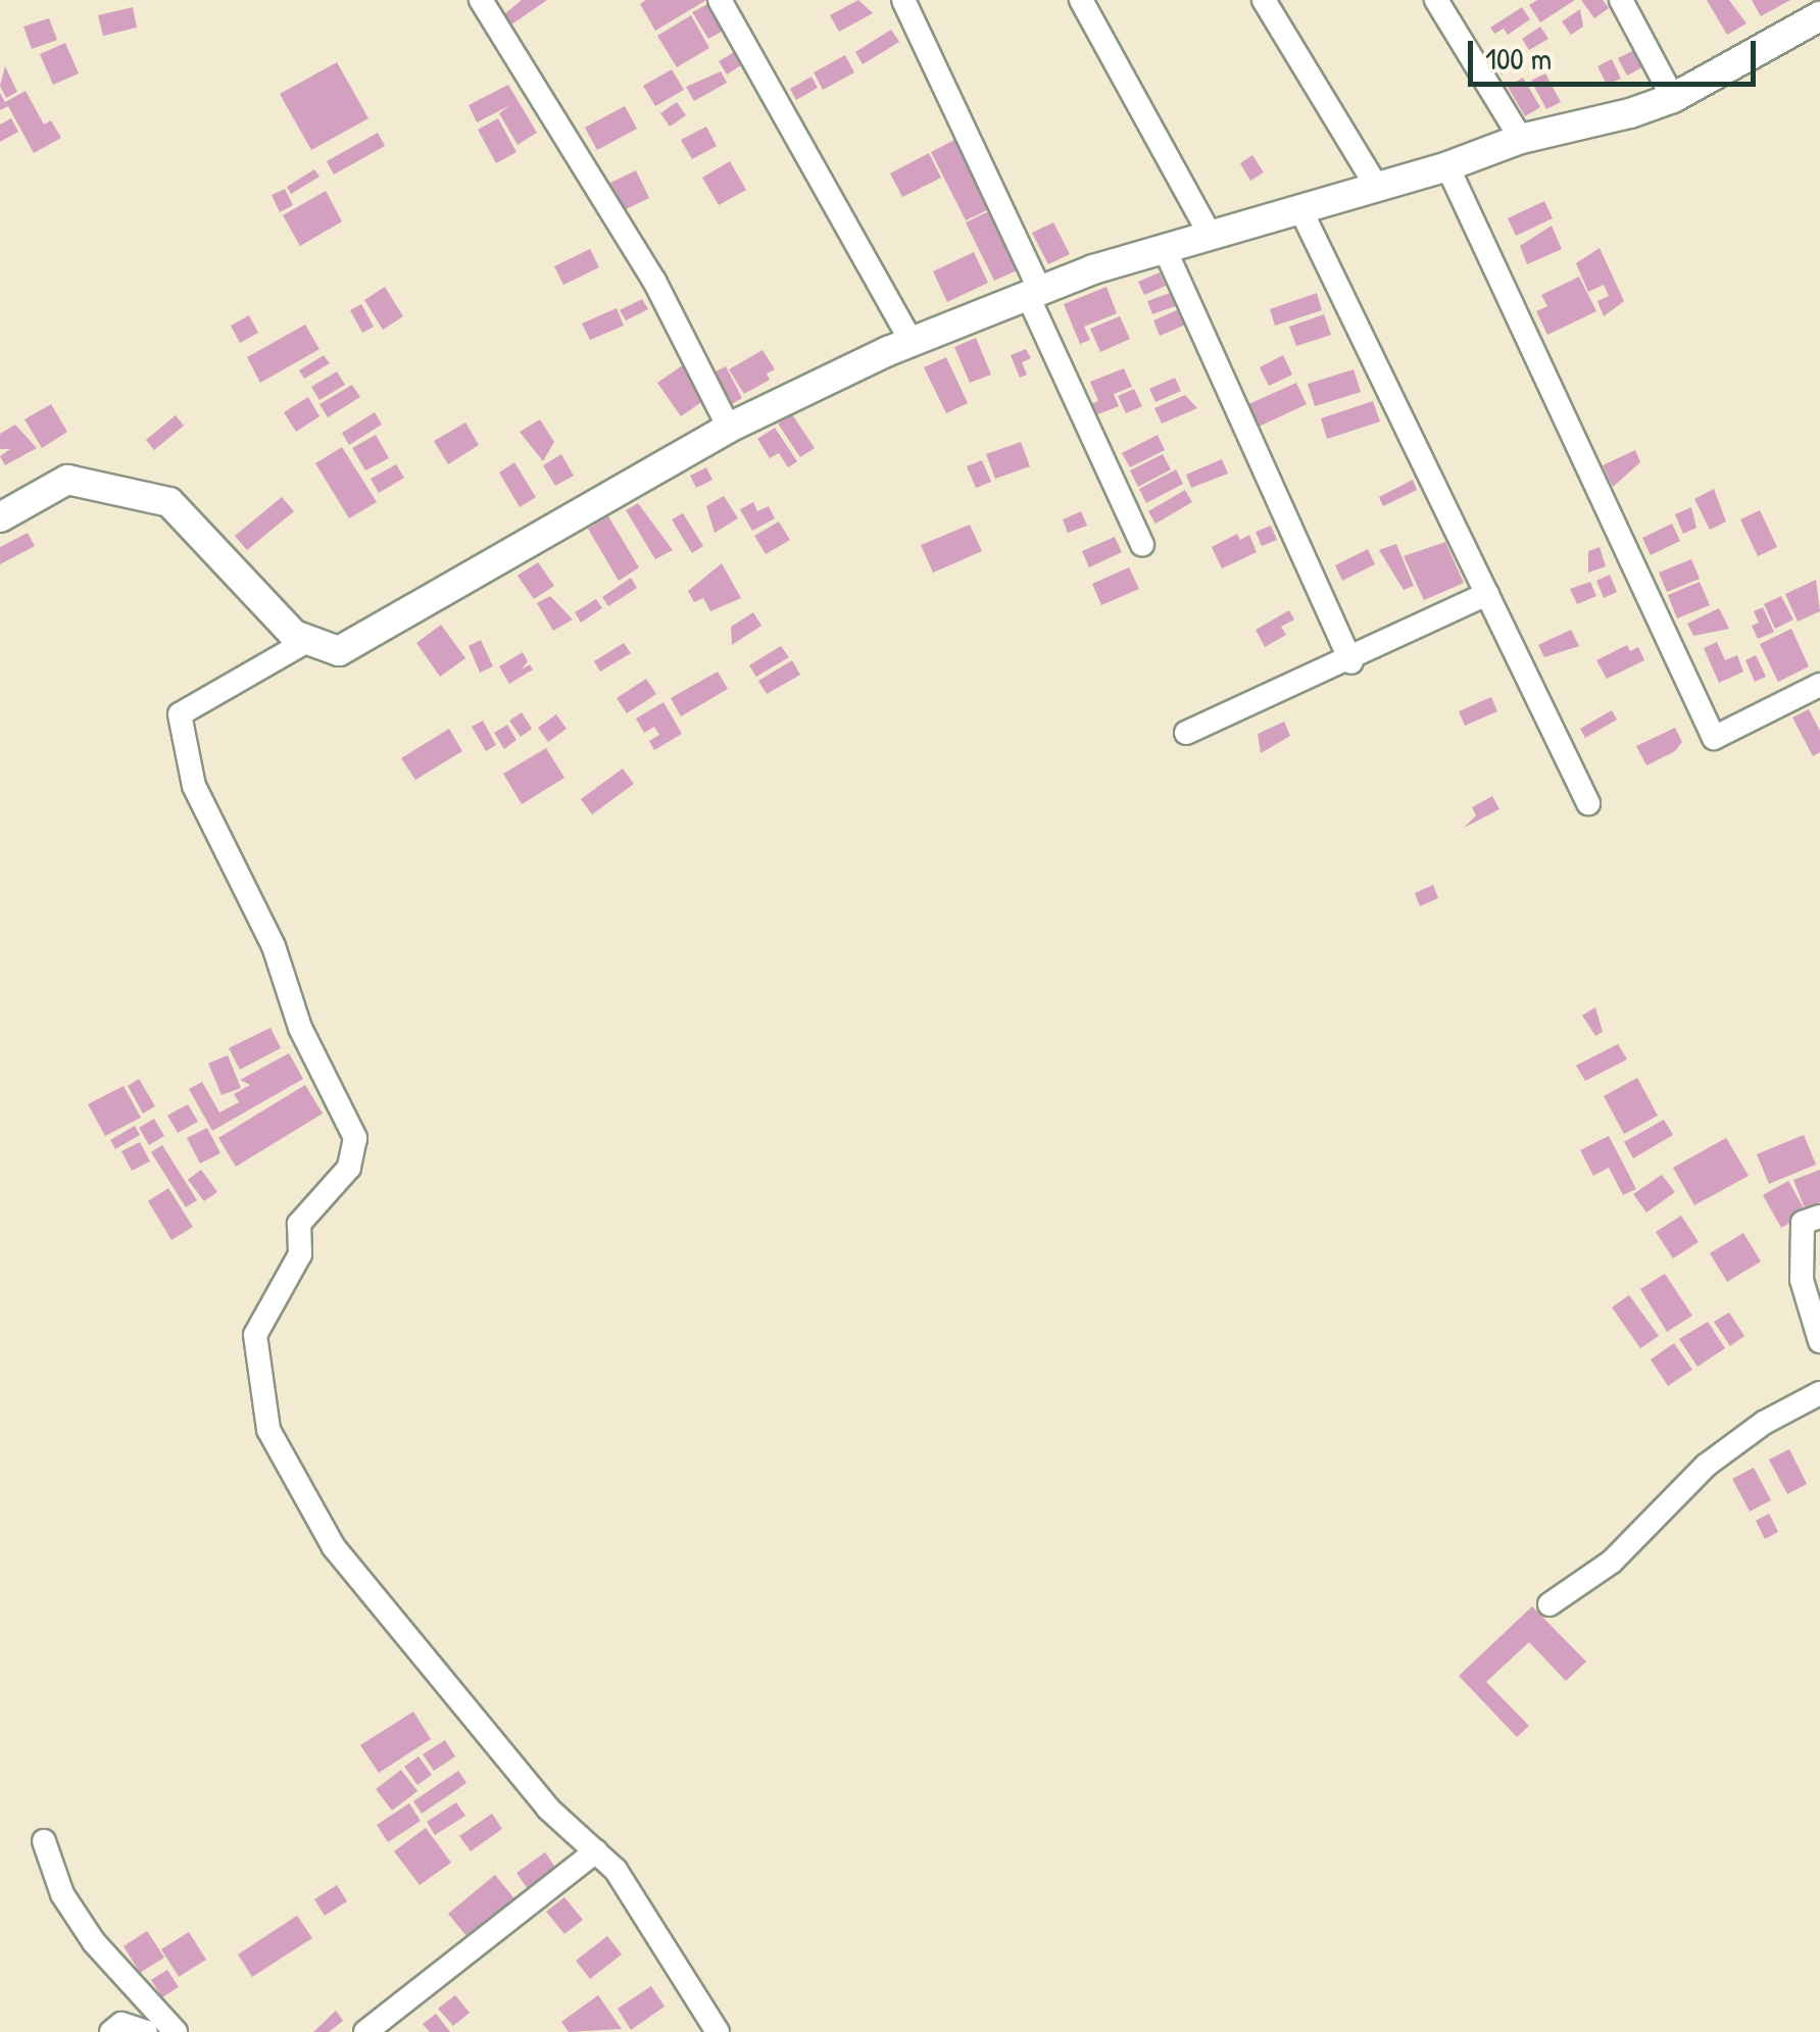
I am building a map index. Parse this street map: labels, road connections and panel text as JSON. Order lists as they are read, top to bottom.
{
  "scale_bar": "100 m"
}
